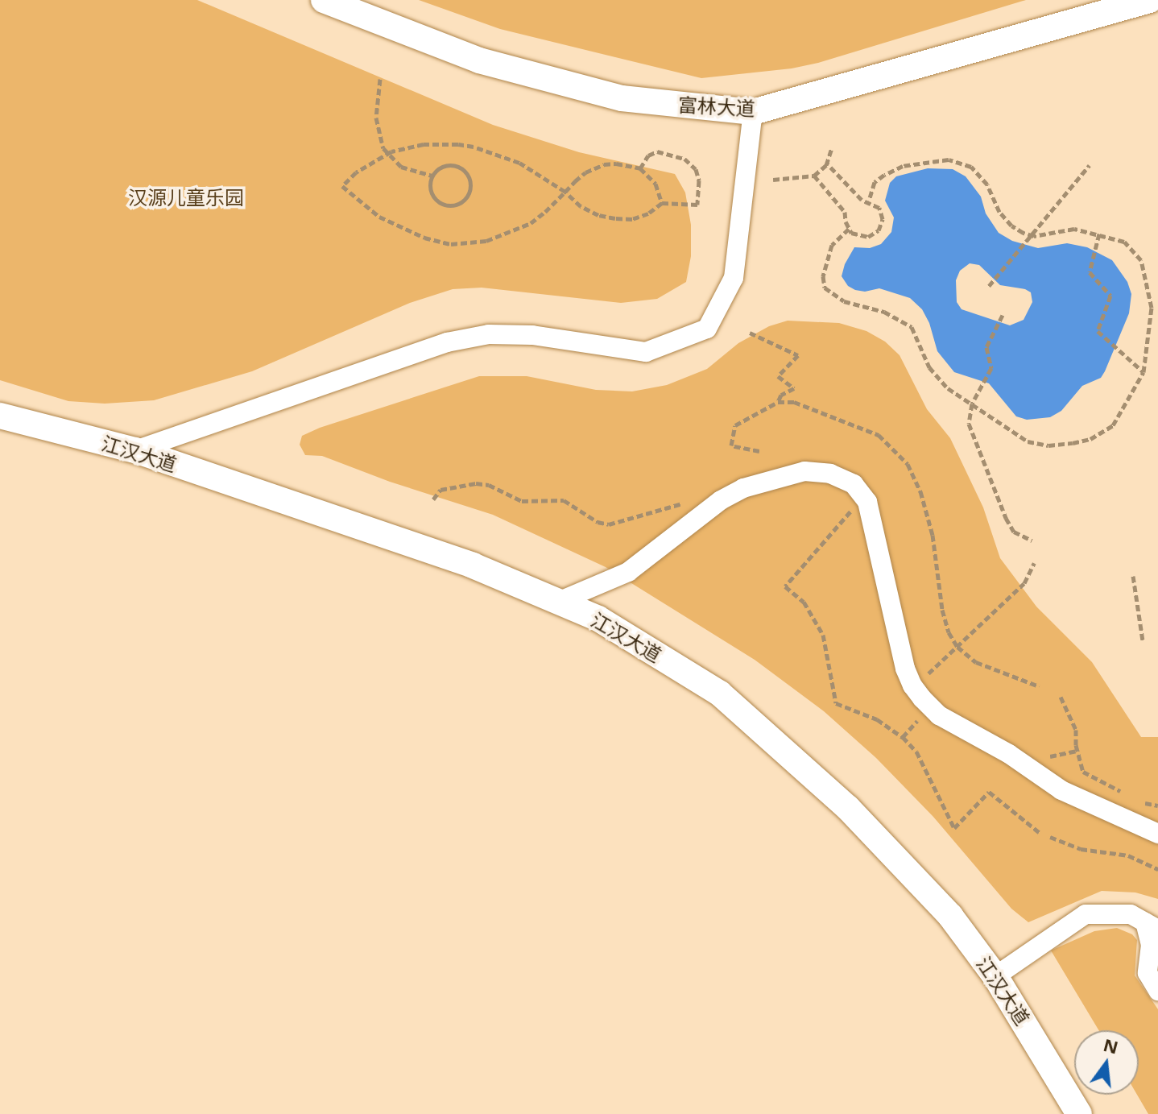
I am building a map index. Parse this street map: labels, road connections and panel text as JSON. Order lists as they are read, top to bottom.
{
  "streets": {
    "main road": ["富林大道", "江汉大道"]
  },
  "parks": ["汉源儿童乐园"],
  "north": "top"
}
